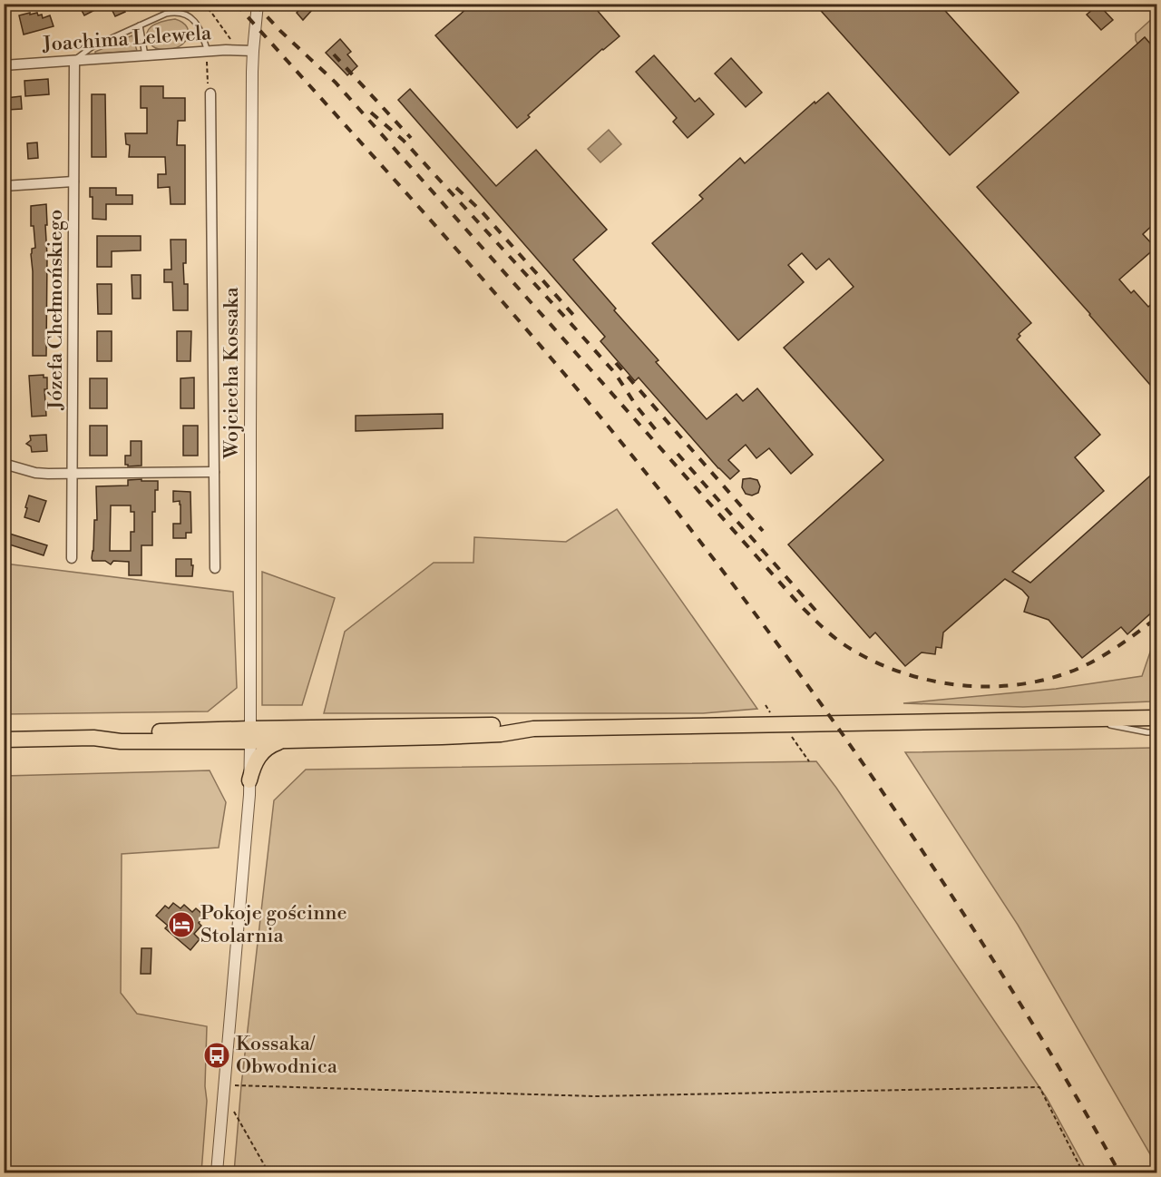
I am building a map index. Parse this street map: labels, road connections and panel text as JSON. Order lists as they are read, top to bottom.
{
  "streets": {
    "street": ["Joachima Lelewela", "Józefa Chełmońskiego", "Wojciecha Kossaka"]
  },
  "crossings": [
    ["Joachima Lelewela", "Józefa Chełmońskiego"],
    ["Joachima Lelewela", "Wojciecha Kossaka"]
  ],
  "places": {
    "hotel": ["Pokoje gościnne Stolarnia"],
    "bus stop": ["Kossaka/ Obwodnica"]
  }
}
